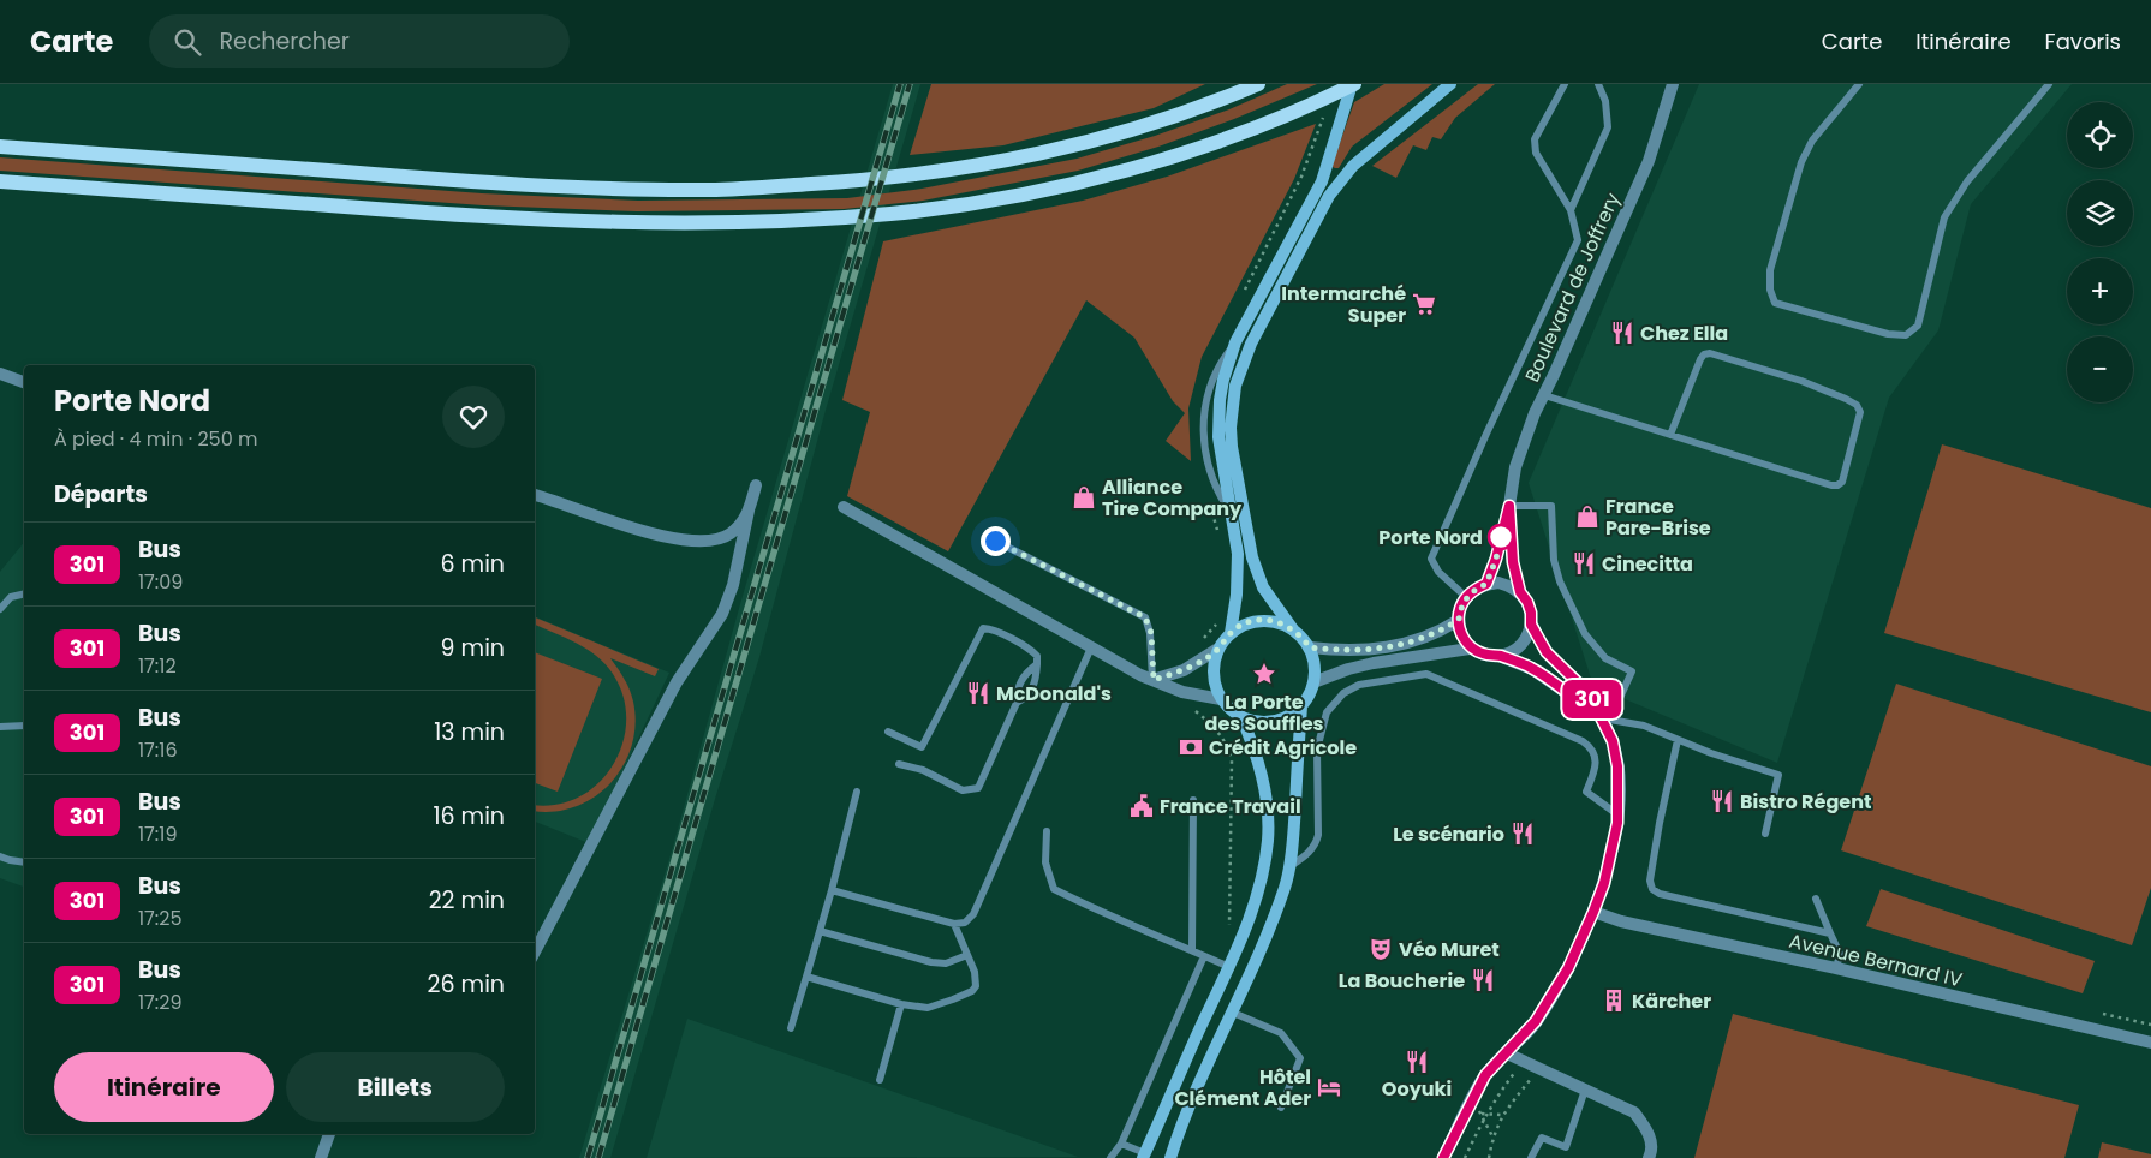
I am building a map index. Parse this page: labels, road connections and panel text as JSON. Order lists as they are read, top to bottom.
{
  "streets": {
    "street": ["Boulevard de Joffrery", "Avenue Bernard IV"]
  },
  "places": {
    "supermarket": ["Intermarché Super"],
    "restaurant": [
      "Chez Ella",
      "Cinecitta",
      "McDonald's",
      "Bistro Régent",
      "Le scénario",
      "La Boucherie",
      "Ooyuki"
    ],
    "shop": ["Alliance Tire Company", "France Pare-Brise"],
    "other": ["Porte Nord"],
    "place": ["La Porte des Souffles"],
    "bank": ["Crédit Agricole"],
    "public building": ["France Travail"],
    "theatre": ["Véo Muret"],
    "building": ["Kärcher"],
    "hotel": ["Hôtel Clément Ader"]
  },
  "lines": ["bus line 301"],
  "page": {
    "header": "Carte",
    "search": "Rechercher",
    "nav": ["Carte", "Itinéraire", "Favoris"],
    "on_map": "301",
    "map_buttons": ["+", "−"],
    "heading": [
      ["Porte Nord", "À pied · 4 min · 250 m"],
      "Départs"
    ],
    "list": [
      {
        "mark": "301",
        "name": "Bus",
        "note": "17:09",
        "value": "6 min"
      },
      {
        "mark": "301",
        "name": "Bus",
        "note": "17:12",
        "value": "9 min"
      },
      {
        "mark": "301",
        "name": "Bus",
        "note": "17:16",
        "value": "13 min"
      },
      {
        "mark": "301",
        "name": "Bus",
        "note": "17:19",
        "value": "16 min"
      },
      {
        "mark": "301",
        "name": "Bus",
        "note": "17:25",
        "value": "22 min"
      },
      {
        "mark": "301",
        "name": "Bus",
        "note": "17:29",
        "value": "26 min"
      }
    ],
    "buttons": ["Itinéraire", "Billets"]
  }
}
